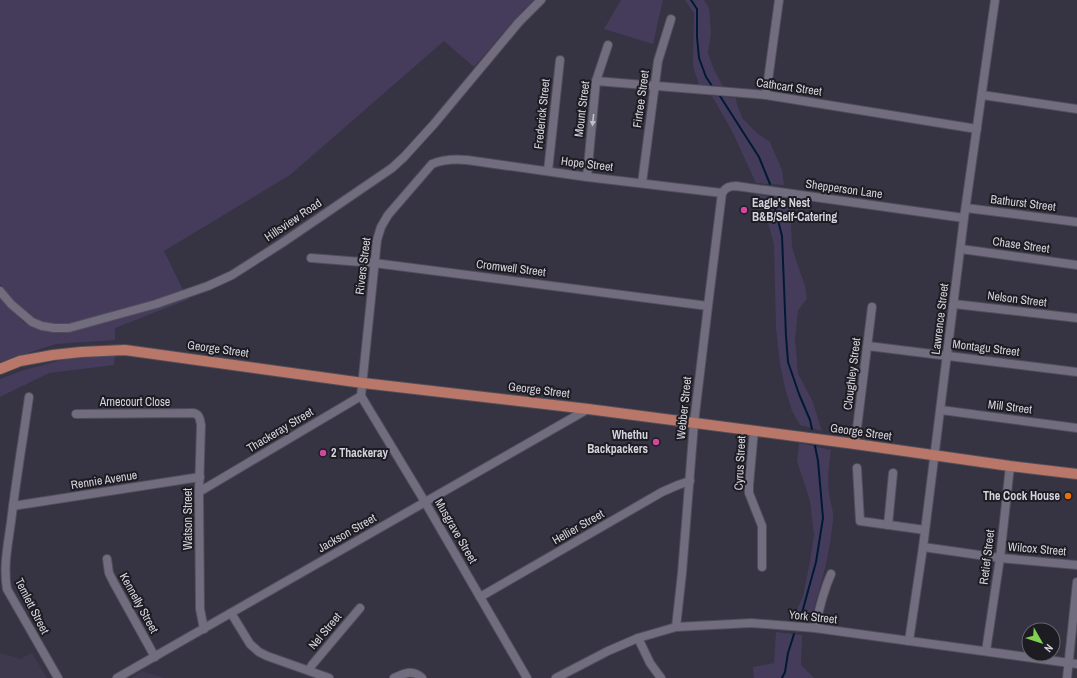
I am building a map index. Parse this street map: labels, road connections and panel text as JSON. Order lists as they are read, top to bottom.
{
  "streets": {
    "main road": ["George Street"],
    "street": [
      "Cathcart Street",
      "Firtree Street",
      "Mount Street",
      "Frederick Street",
      "Hope Street",
      "Shepperson Lane",
      "Bathurst Street",
      "Hillsview Road",
      "Chase Street",
      "Rivers Street",
      "Cromwell Street",
      "Nelson Street",
      "Lawrence Street",
      "Montagu Street",
      "Cloughley Street",
      "Arnecourt Close",
      "Mill Street",
      "Webber Street",
      "Thackeray Street",
      "Cyrus Street",
      "Rennie Avenue",
      "Watson Street",
      "Hellier Street",
      "Musgrave Street",
      "Jackson Street",
      "Wilcox Street",
      "Retief Street",
      "Kennelly Street",
      "Temlett Street",
      "York Street",
      "Nel Street"
    ]
  },
  "crossings": [
    ["Cathcart Street", "Firtree Street"],
    ["Cathcart Street", "Mount Street"],
    ["Cathcart Street", "Lawrence Street"],
    ["Firtree Street", "Hope Street"],
    ["Mount Street", "Hope Street"],
    ["Frederick Street", "Hope Street"],
    ["Hope Street", "Shepperson Lane"],
    ["Hope Street", "Rivers Street"],
    ["Hope Street", "Webber Street"],
    ["Shepperson Lane", "Lawrence Street"],
    ["Shepperson Lane", "Webber Street"],
    ["Bathurst Street", "Lawrence Street"],
    ["Chase Street", "Lawrence Street"],
    ["Rivers Street", "Cromwell Street"],
    ["Rivers Street", "George Street"],
    ["Cromwell Street", "Webber Street"],
    ["Nelson Street", "Lawrence Street"],
    ["Lawrence Street", "Montagu Street"],
    ["Lawrence Street", "George Street"],
    ["Lawrence Street", "Mill Street"],
    ["Lawrence Street", "Wilcox Street"],
    ["Lawrence Street", "York Street"],
    ["Montagu Street", "Cloughley Street"],
    ["George Street", "Cloughley Street"],
    ["George Street", "Webber Street"],
    ["George Street", "Cyrus Street"],
    ["George Street", "Jackson Street"],
    ["George Street", "Retief Street"],
    ["Arnecourt Close", "Watson Street"],
    ["Webber Street", "Hellier Street"],
    ["Webber Street", "York Street"],
    ["Thackeray Street", "Watson Street"],
    ["Thackeray Street", "Musgrave Street"],
    ["Rennie Avenue", "Watson Street"],
    ["Rennie Avenue", "Temlett Street"],
    ["Watson Street", "Jackson Street"],
    ["Hellier Street", "Musgrave Street"],
    ["Musgrave Street", "Jackson Street"],
    ["Jackson Street", "Kennelly Street"],
    ["Wilcox Street", "Retief Street"],
    ["Retief Street", "York Street"]
  ],
  "one_way": ["Mount Street"],
  "places": [
    "Eagle's Nest B&B/Self-Catering",
    "Whethu Backpackers",
    "2 Thackeray",
    "The Cock House"
  ],
  "north": "bottom right"
}
